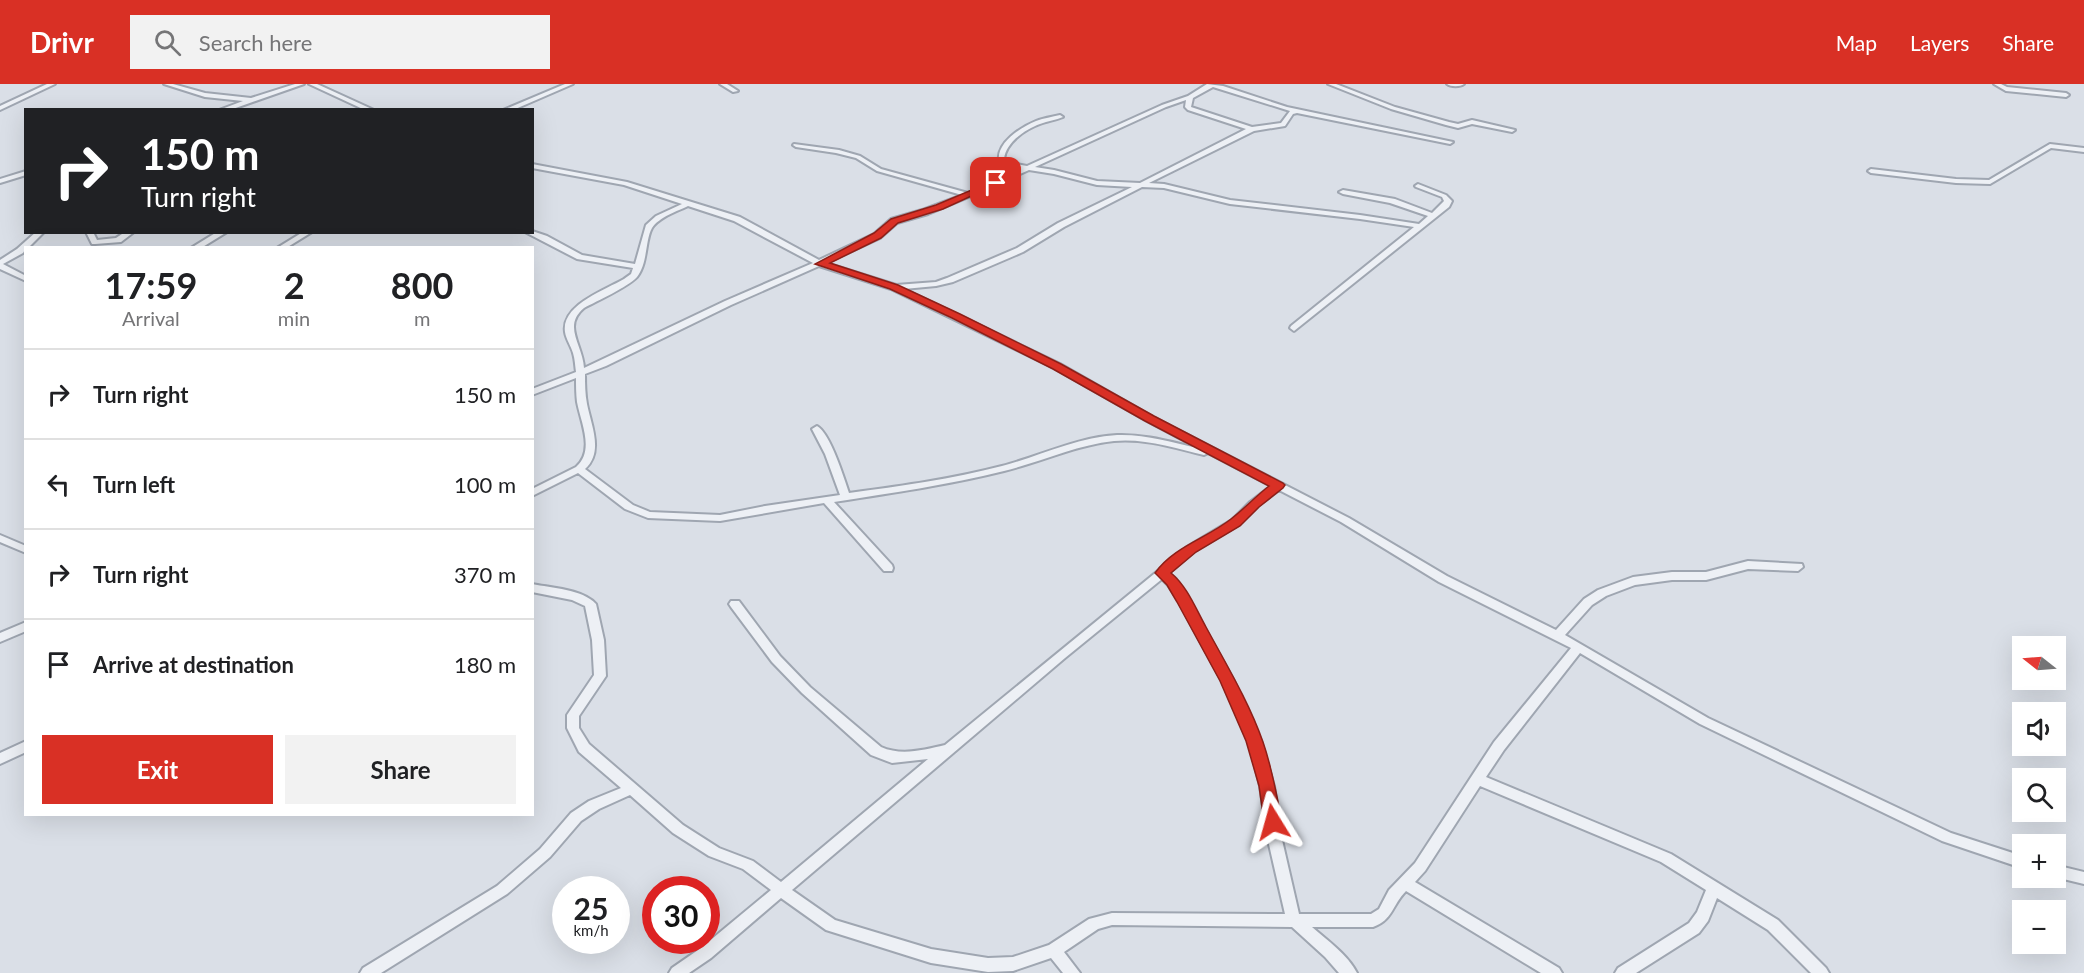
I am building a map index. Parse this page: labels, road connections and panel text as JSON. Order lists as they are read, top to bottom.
{
  "north": "left",
  "page": {
    "header": "Drivr",
    "search": "Search here",
    "nav": ["Map", "Layers", "Share"],
    "turn": ["150 m", "Turn right"],
    "eta": [
      "17:59",
      "Arrival",
      "2",
      "min",
      "800",
      "m"
    ],
    "list": [
      {
        "name": "Turn right",
        "value": "150 m"
      },
      {
        "name": "Turn left",
        "value": "100 m"
      },
      {
        "name": "Turn right",
        "value": "370 m"
      },
      {
        "name": "Arrive at destination",
        "value": "180 m"
      }
    ],
    "map_buttons": ["+", "−"],
    "buttons": ["Exit", "Share"],
    "speed": "25 km/h",
    "limit": "30"
  }
}
